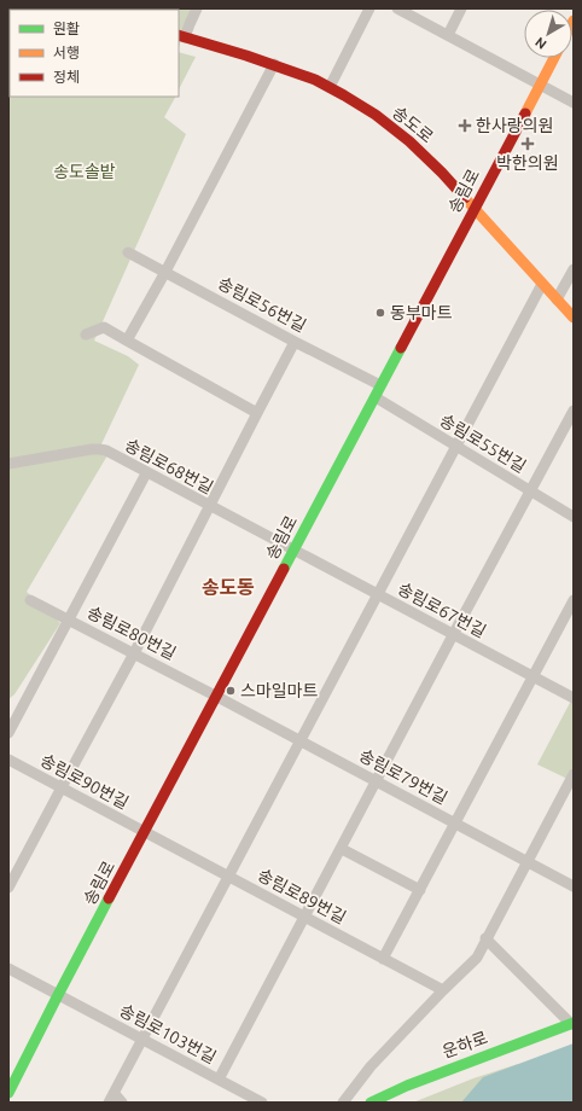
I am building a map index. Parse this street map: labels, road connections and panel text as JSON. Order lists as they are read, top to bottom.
{
  "streets": {
    "street": [
      "송도로",
      "송림로",
      "송림로56번길",
      "송림로55번길",
      "송림로68번길",
      "송림로67번길",
      "송림로80번길",
      "송림로79번길",
      "송림로90번길",
      "송림로89번길",
      "송림로103번길",
      "운하로"
    ]
  },
  "crossings": [
    ["송도로", "송림로"],
    ["송림로", "송림로56번길"],
    ["송림로", "송림로55번길"],
    ["송림로", "송림로68번길"],
    ["송림로", "송림로67번길"],
    ["송림로", "송림로80번길"],
    ["송림로", "송림로79번길"],
    ["송림로", "송림로90번길"],
    ["송림로", "송림로89번길"],
    ["송림로", "송림로103번길"],
    ["송림로68번길", "송림로67번길"],
    ["송림로80번길", "송림로79번길"],
    ["송림로90번길", "송림로89번길"]
  ],
  "districts": ["송도동"],
  "parks": ["송도솔밭"],
  "places": {
    "health": ["한사랑의원", "박한의원"],
    "other": ["동부마트", "스마일마트"]
  },
  "legend": ["원활", "서행", "정체"],
  "north": "bottom left"
}
